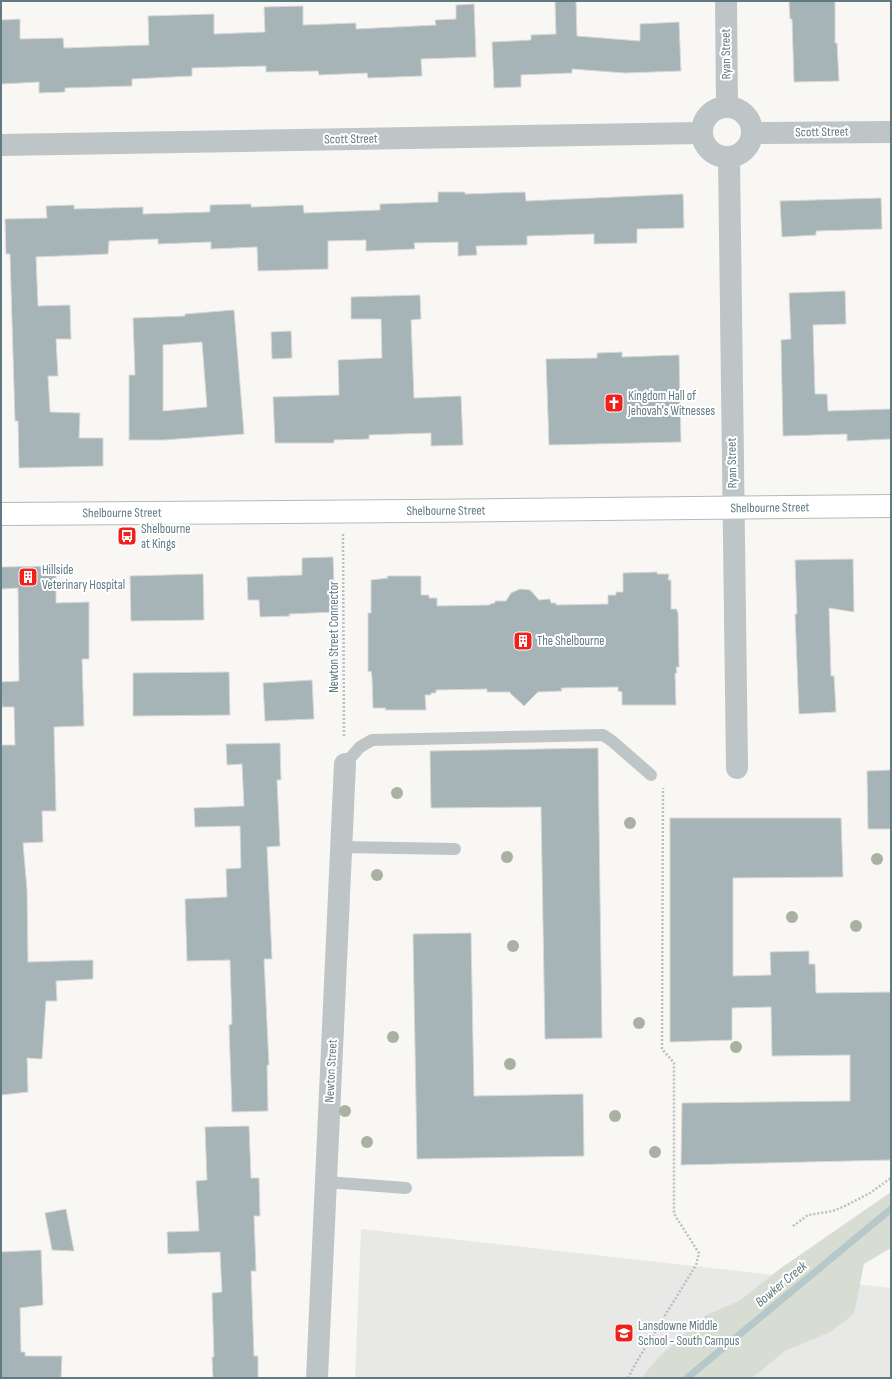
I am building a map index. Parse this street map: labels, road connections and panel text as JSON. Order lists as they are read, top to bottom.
{
  "streets": {
    "main road": ["Shelbourne Street"],
    "street": ["Ryan Street", "Scott Street", "Newton Street"],
    "path": ["Newton Street Connector"]
  },
  "crossings": [
    ["Ryan Street", "Scott Street"],
    ["Ryan Street", "Shelbourne Street"],
    ["Shelbourne Street", "Newton Street Connector"],
    ["Newton Street Connector", "Newton Street"]
  ],
  "water": ["Bowker Creek"],
  "places": {
    "church": ["Kingdom Hall of Jehovah's Witnesses"],
    "bus stop": ["Shelbourne at Kings"],
    "building": ["Hillside Veterinary Hospital", "The Shelbourne"],
    "school or university": ["Lansdowne Middle School - South Campus"]
  }
}
